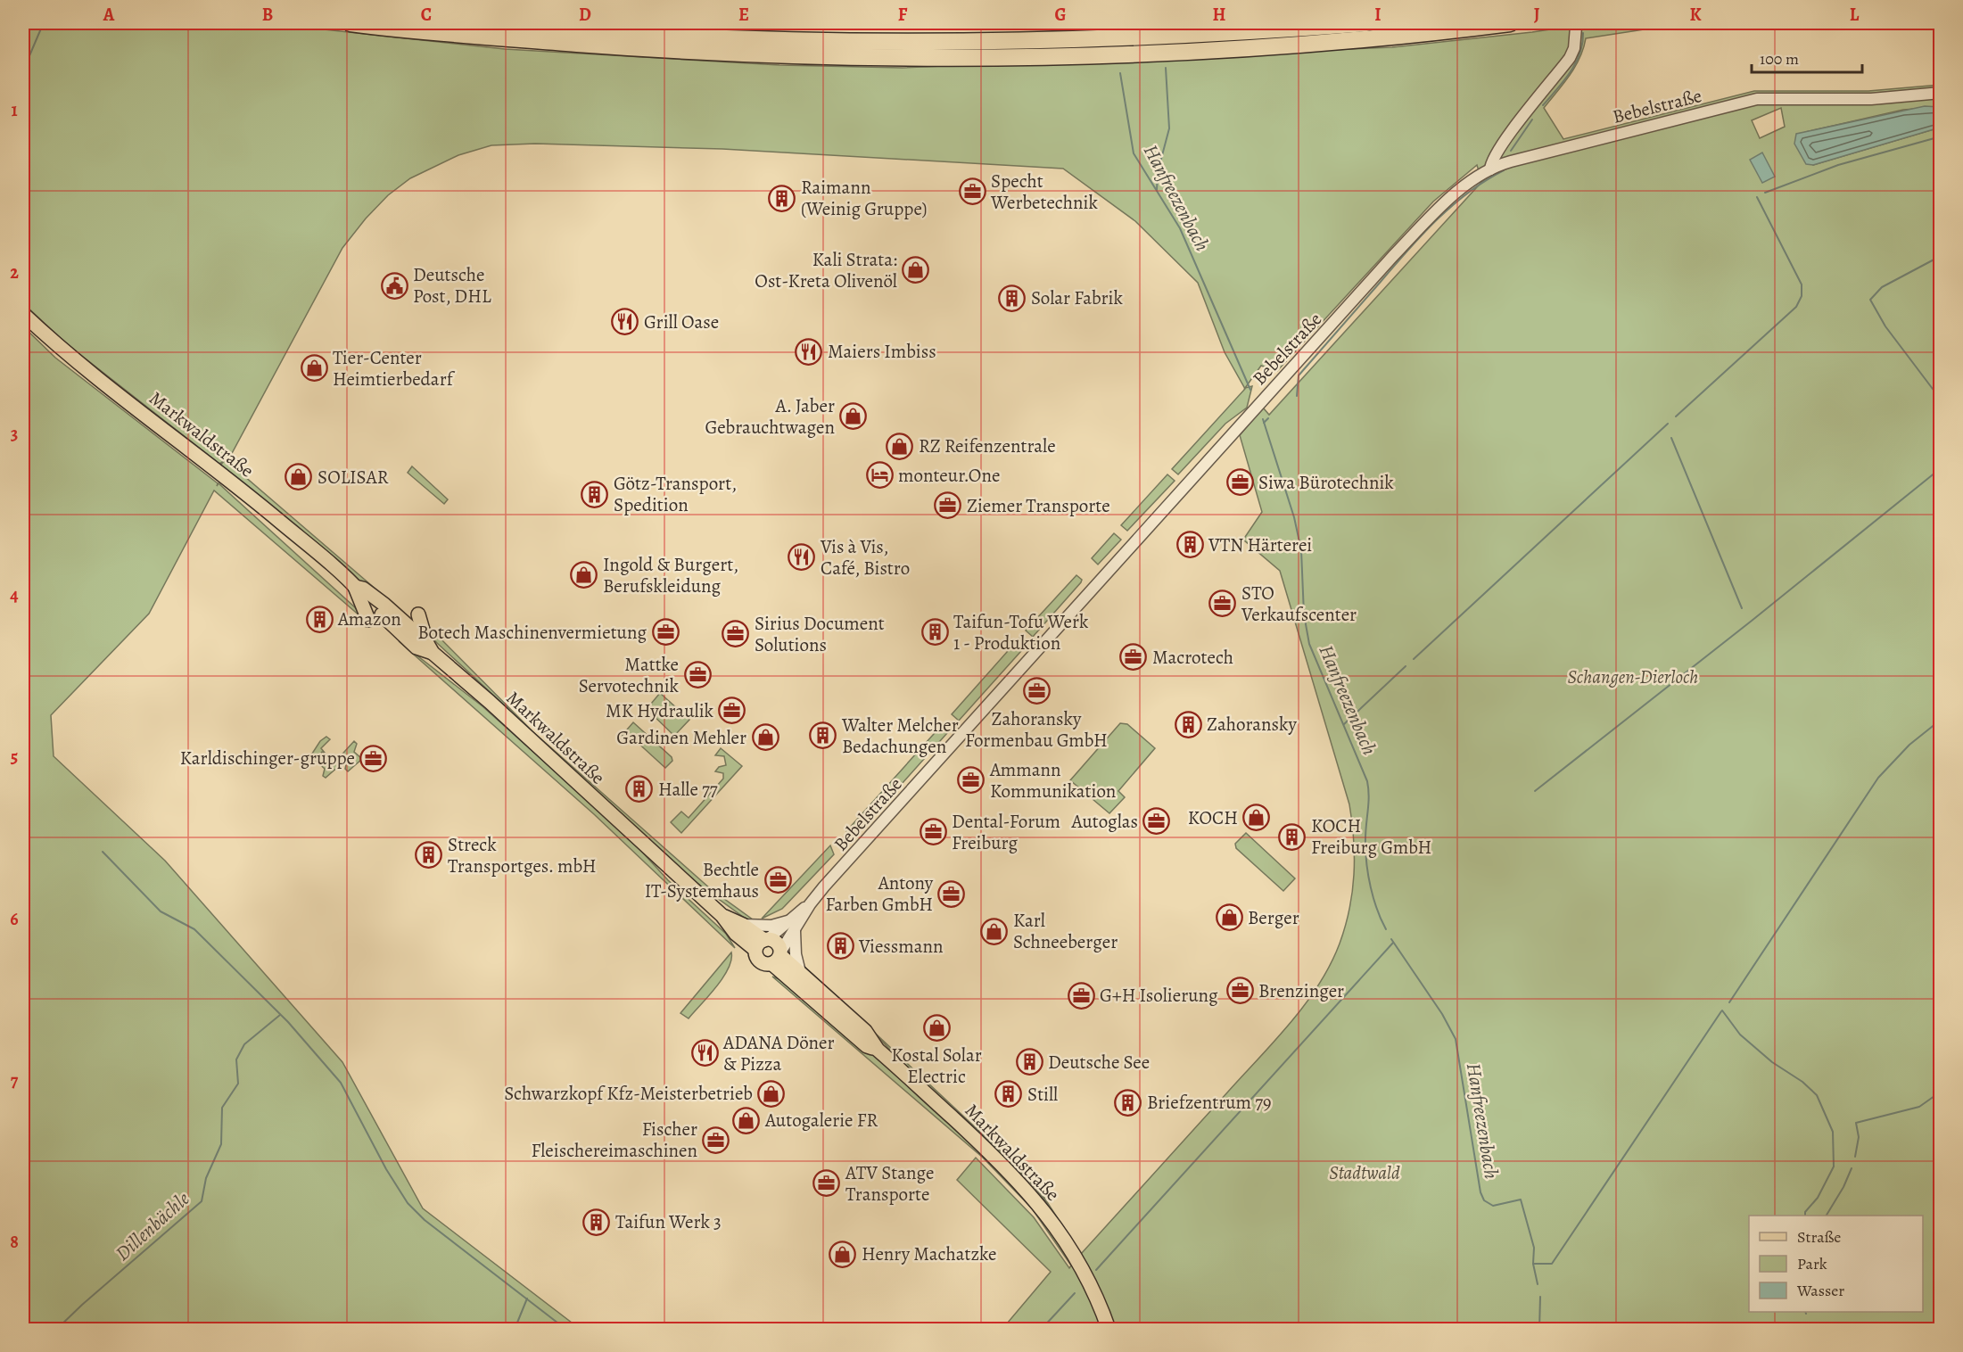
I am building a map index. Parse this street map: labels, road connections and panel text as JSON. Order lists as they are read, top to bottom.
{
  "streets": {
    "main road": ["Markwaldstraße"],
    "street": ["Bebelstraße"]
  },
  "crossings": [
    ["Bebelstraße", "Markwaldstraße"]
  ],
  "water": ["Hanfreezenbach", "Dillenbächle"],
  "parks": ["Schangen-Dierloch", "Stadtwald"],
  "places": {
    "office": [
      "Specht Werbetechnik",
      "Siwa Bürotechnik",
      "Ziemer Transporte",
      "STO Verkaufscenter",
      "Botech Maschinenvermietung",
      "Sirius Document Solutions",
      "Macrotech",
      "Mattke Servotechnik",
      "Zahoransky Formenbau GmbH",
      "MK Hydraulik",
      "Karldischinger-gruppe",
      "Ammann Kommunikation",
      "Autoglas",
      "Dental-Forum Freiburg",
      "Bechtle IT-Systemhaus",
      "Antony Farben GmbH",
      "Brenzinger",
      "G+H Isolierung",
      "Fischer Fleischereimaschinen",
      "ATV Stange Transporte"
    ],
    "building": [
      "Raimann (Weinig Gruppe)",
      "Solar Fabrik",
      "Götz-Transport, Spedition",
      "VTN Härterei",
      "Amazon",
      "Taifun-Tofu Werk 1 - Produktion",
      "Zahoransky",
      "Walter Melcher Bedachungen",
      "Halle 77",
      "KOCH Freiburg GmbH",
      "Streck Transportges. mbH",
      "Viessmann",
      "Deutsche See",
      "Still",
      "Briefzentrum 79",
      "Taifun Werk 3"
    ],
    "shop": [
      "Kali Strata: Ost-Kreta Olivenöl",
      "Tier-Center Heimtierbedarf",
      "A. Jaber Gebrauchtwagen",
      "RZ Reifenzentrale",
      "SOLISAR",
      "Ingold & Burgert, Berufskleidung",
      "Gardinen Mehler",
      "KOCH",
      "Berger",
      "Karl Schneeberger",
      "Kostal Solar Electric",
      "Schwarzkopf Kfz-Meisterbetrieb",
      "Autogalerie FR",
      "Henry Machatzke"
    ],
    "public building": ["Deutsche Post, DHL"],
    "restaurant": [
      "Grill Oase",
      "Maiers Imbiss",
      "Vis à Vis, Café, Bistro",
      "ADANA Döner & Pizza"
    ],
    "hotel": ["monteur.One"]
  },
  "legend": ["Straße", "Park", "Wasser"],
  "scale_bar": "100 m",
  "grid": {
    "columns": [
      "A",
      "B",
      "C",
      "D",
      "E",
      "F",
      "G",
      "H",
      "I",
      "J",
      "K",
      "L"
    ],
    "rows": [
      "1",
      "2",
      "3",
      "4",
      "5",
      "6",
      "7",
      "8"
    ]
  }
}
